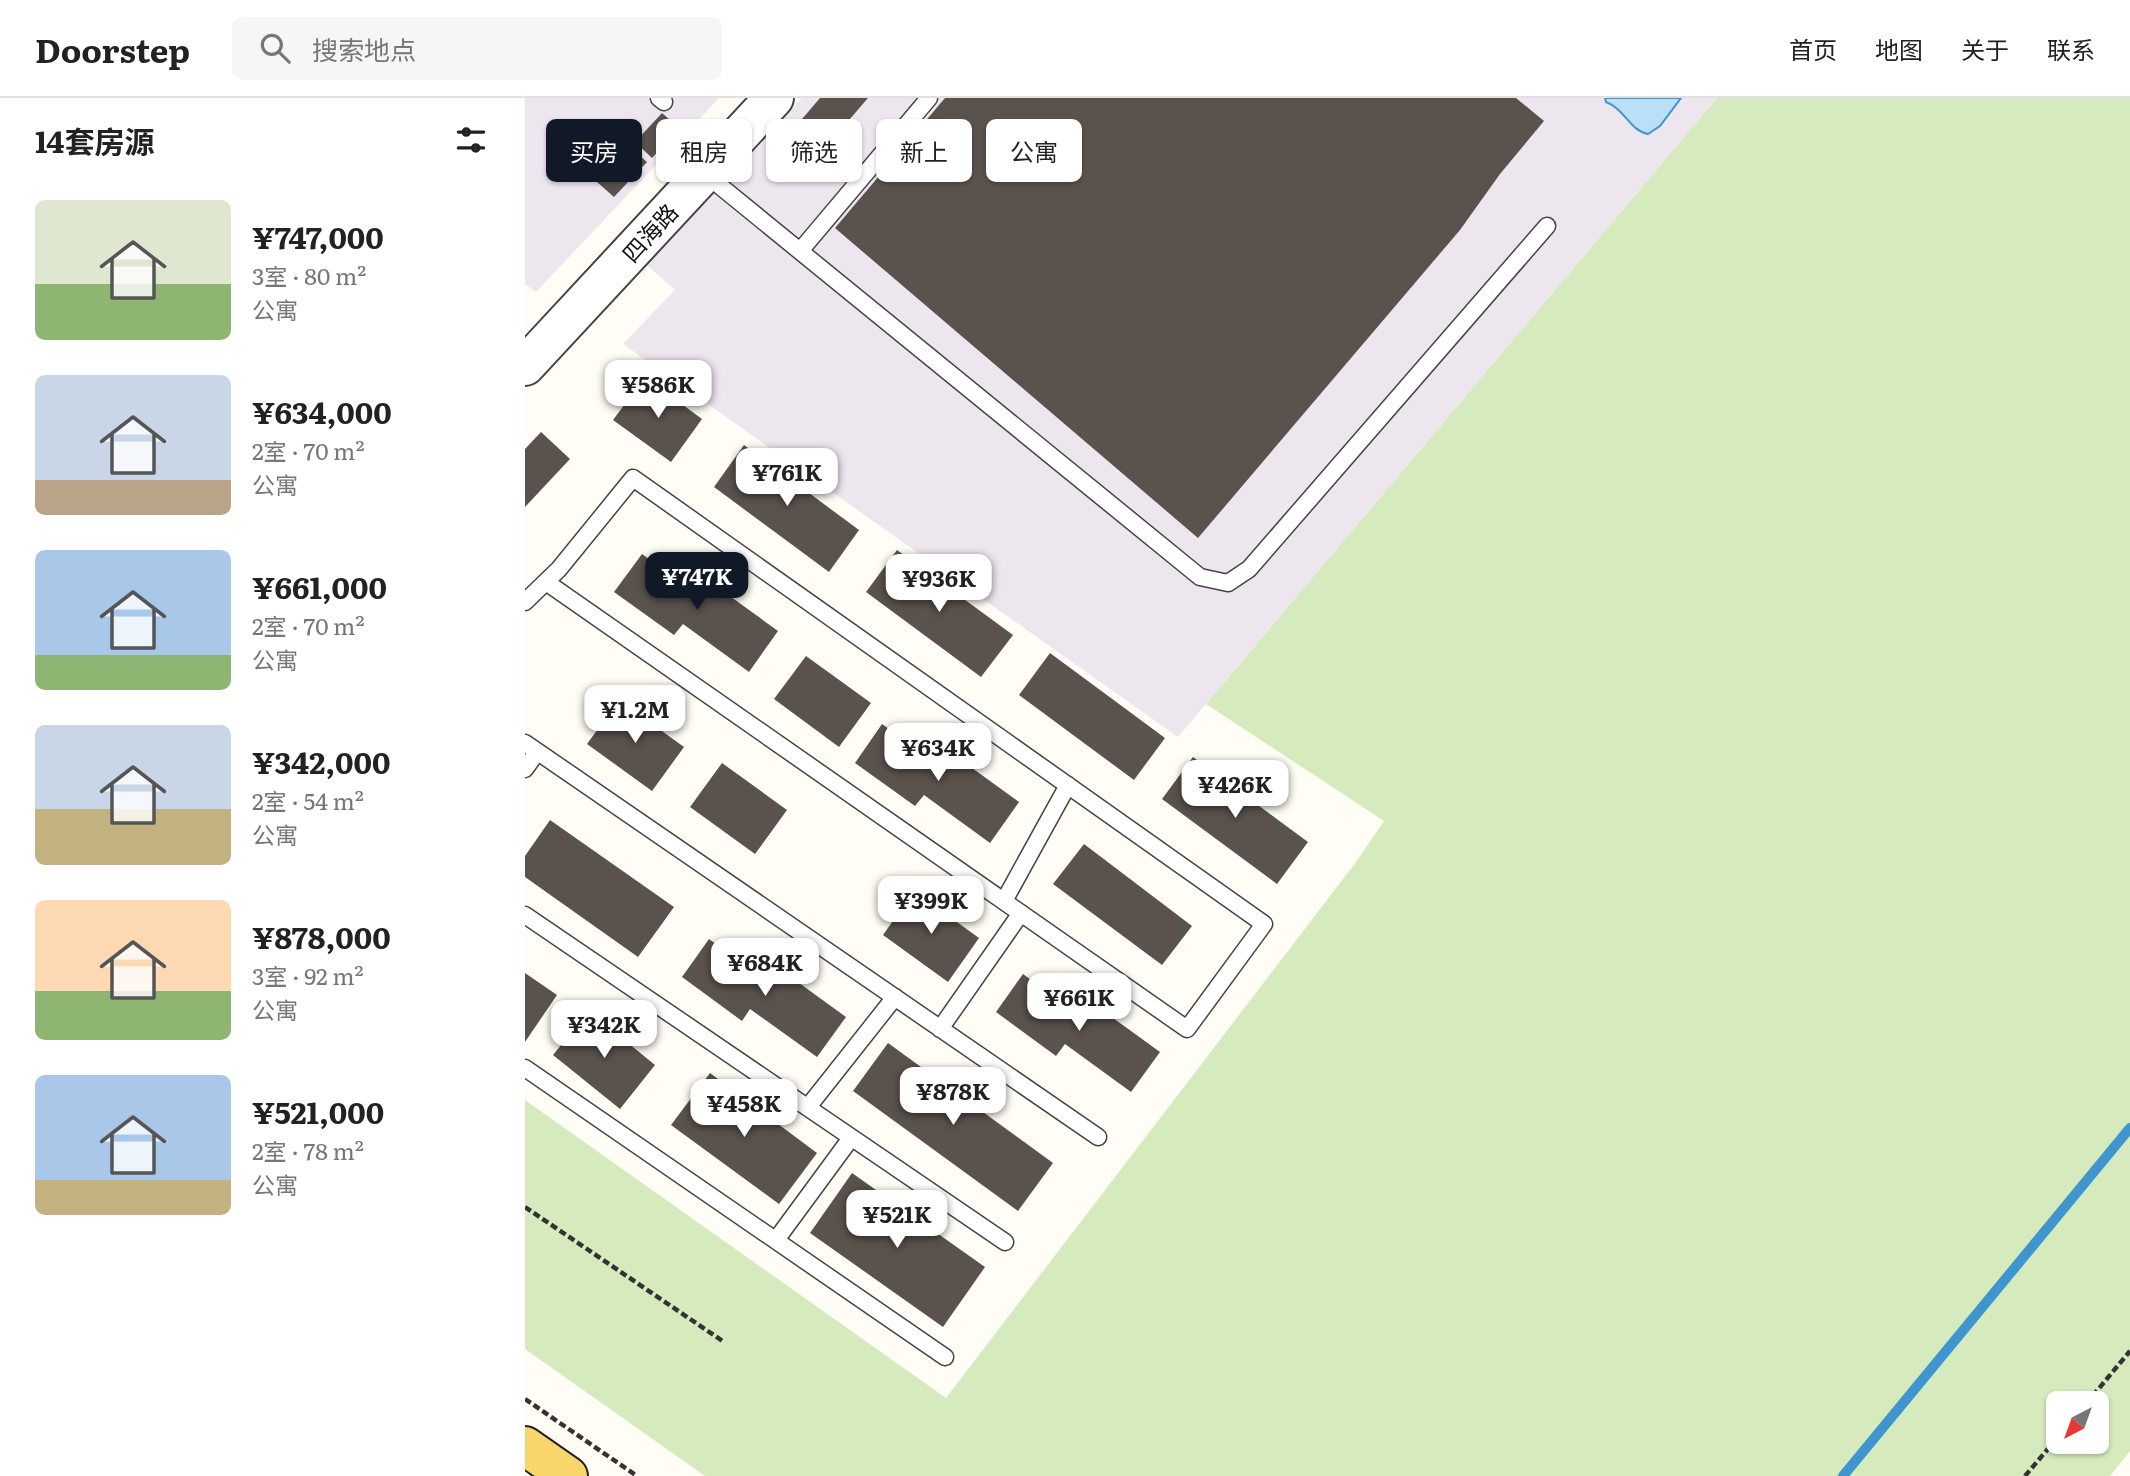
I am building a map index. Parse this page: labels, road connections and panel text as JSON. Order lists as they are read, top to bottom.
{
  "streets": {
    "street": ["四海路"]
  },
  "north": "bottom left",
  "page": {
    "header": "Doorstep",
    "search": "搜索地点",
    "nav": [
      "首页",
      "地图",
      "关于",
      "联系"
    ],
    "heading": "14套房源",
    "chip": [
      "买房",
      "租房",
      "筛选",
      "新上",
      "公寓"
    ],
    "list": [
      {
        "name": "¥747,000",
        "note": "3室 · 80 m² · 公寓"
      },
      {
        "name": "¥634,000",
        "note": "2室 · 70 m² · 公寓"
      },
      {
        "name": "¥661,000",
        "note": "2室 · 70 m² · 公寓"
      },
      {
        "name": "¥342,000",
        "note": "2室 · 54 m² · 公寓"
      },
      {
        "name": "¥878,000",
        "note": "3室 · 92 m² · 公寓"
      },
      {
        "name": "¥521,000",
        "note": "2室 · 78 m² · 公寓"
      }
    ],
    "price": [
      "¥586K",
      "¥761K",
      "¥747K",
      "¥936K",
      "¥1.2M",
      "¥634K",
      "¥426K",
      "¥399K",
      "¥684K",
      "¥661K",
      "¥342K",
      "¥878K",
      "¥458K",
      "¥521K"
    ]
  }
}
